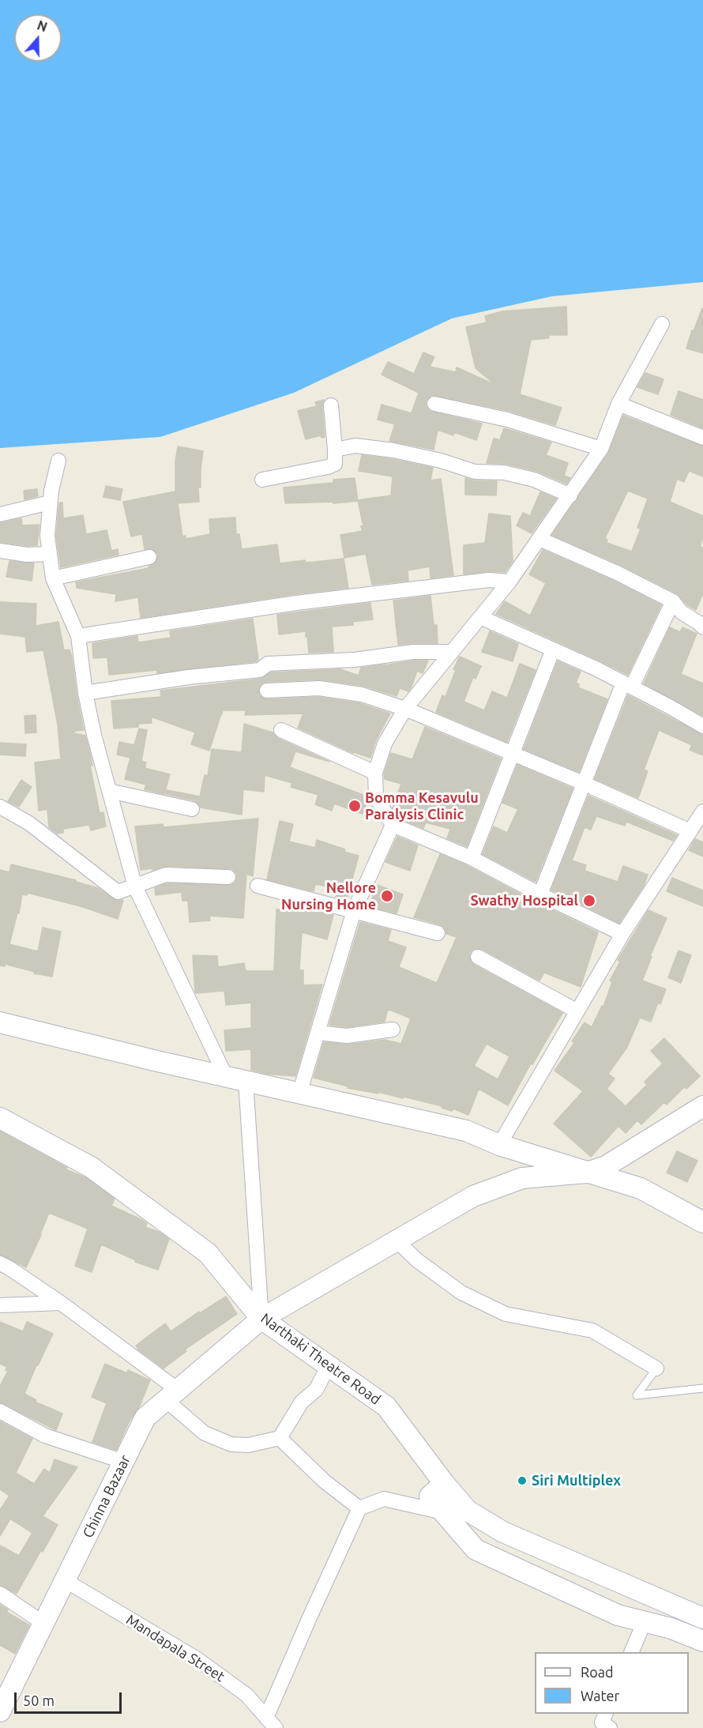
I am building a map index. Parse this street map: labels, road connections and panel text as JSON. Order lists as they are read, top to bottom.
{
  "streets": {
    "street": ["Narthaki Theatre Road", "Chinna Bazaar", "Mandapala Street"]
  },
  "crossings": [
    ["Narthaki Theatre Road", "Chinna Bazaar"],
    ["Chinna Bazaar", "Mandapala Street"]
  ],
  "places": [
    "Bomma Kesavulu Paralysis Clinic",
    "Nellore Nursing Home",
    "Swathy Hospital",
    "Siri Multiplex"
  ],
  "legend": ["Road", "Water"],
  "scale_bar": "50 m",
  "north": "top"
}
